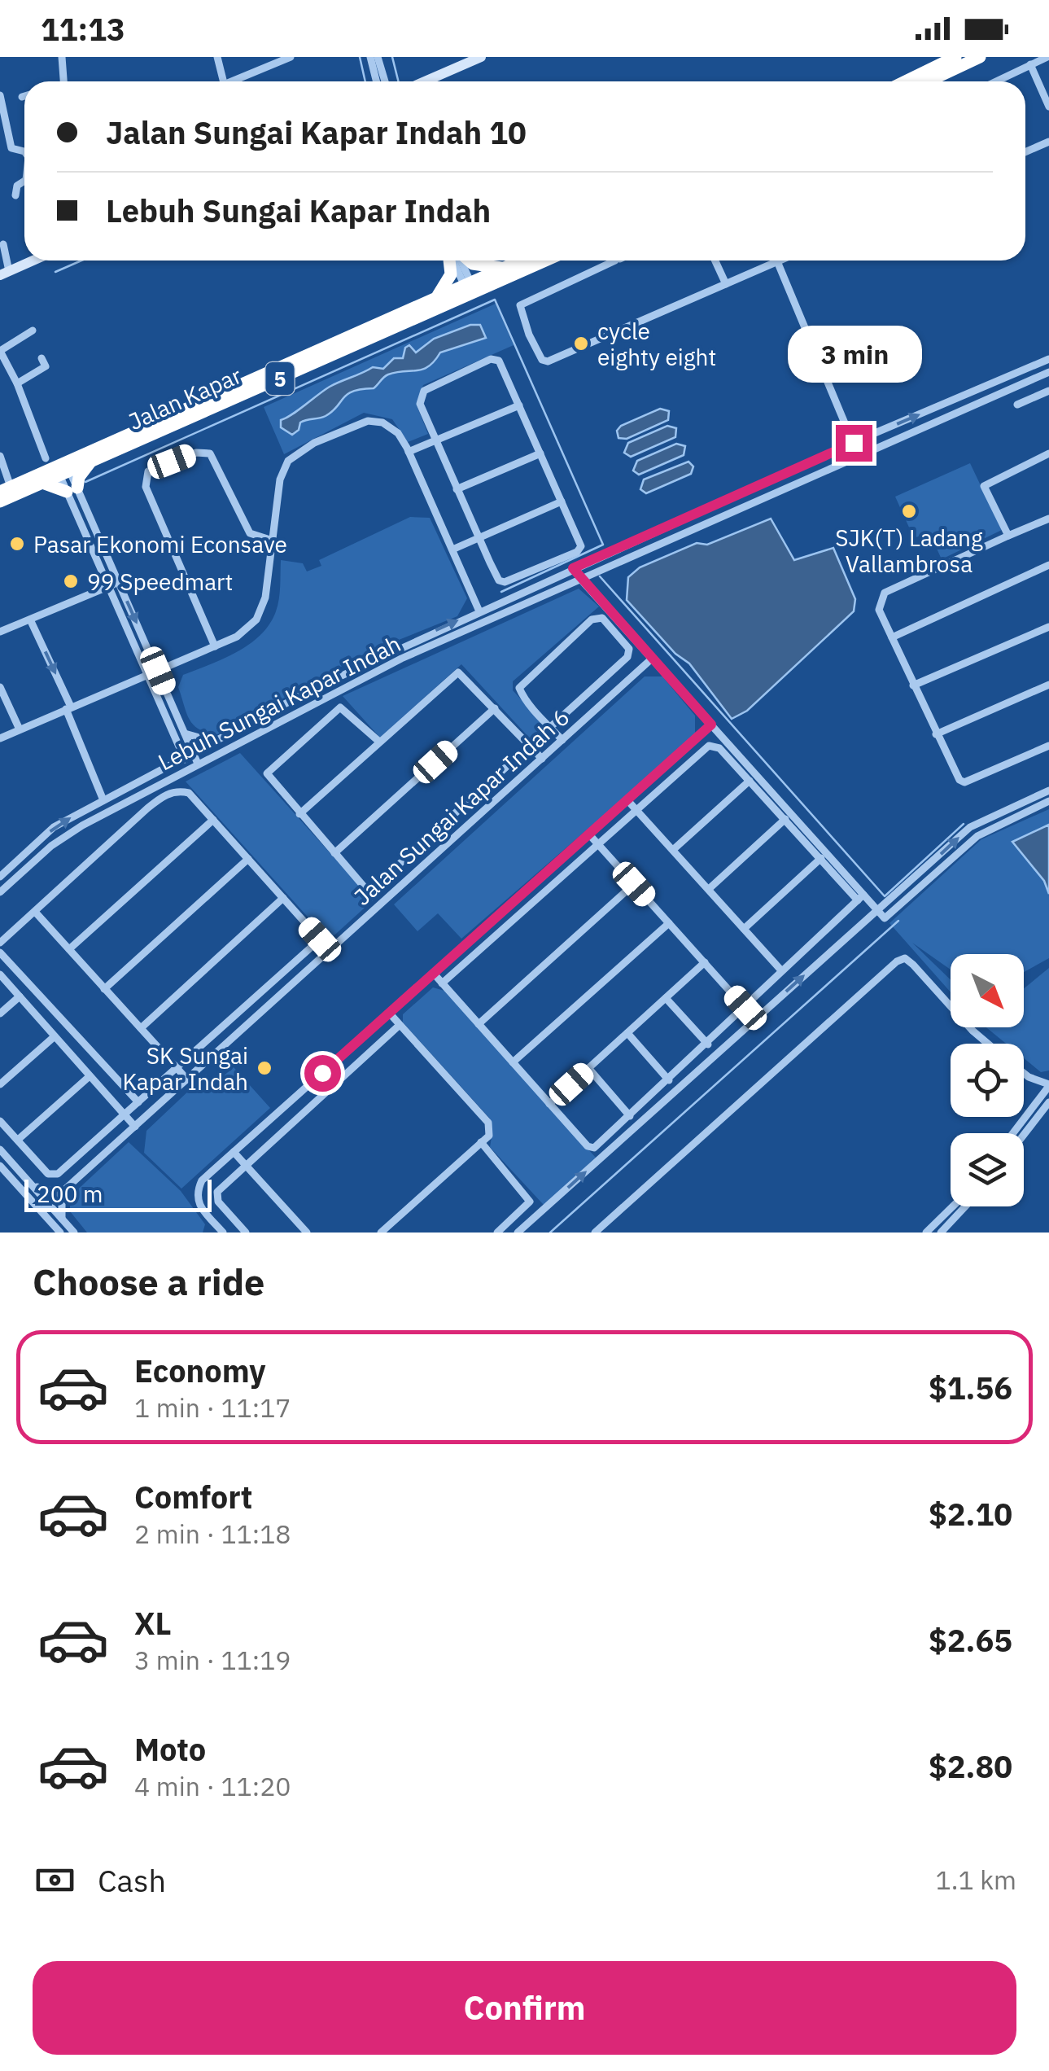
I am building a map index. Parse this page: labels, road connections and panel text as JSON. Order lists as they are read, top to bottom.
{
  "streets": {
    "highway": ["5", "Jalan Kapar"],
    "street": ["Lebuh Sungai Kapar Indah", "Jalan Sungai Kapar Indah 6"]
  },
  "places": [
    "cycle eighty eight",
    "SJK(T) Ladang Vallambrosa",
    "Pasar Ekonomi Econsave",
    "99 Speedmart",
    "SK Sungai Kapar Indah"
  ],
  "scale_bar": "200 m",
  "north": "bottom right",
  "page": {
    "status": "11:13",
    "banner": ["Jalan Sungai Kapar Indah 10", "Lebuh Sungai Kapar Indah"],
    "bubble": "3 min",
    "scale": "200 m",
    "heading": "Choose a ride",
    "list": [
      {
        "name": "Economy",
        "note": "1 min · 11:17",
        "value": "$1.56"
      },
      {
        "name": "Comfort",
        "note": "2 min · 11:18",
        "value": "$2.10"
      },
      {
        "name": "XL",
        "note": "3 min · 11:19",
        "value": "$2.65"
      },
      {
        "name": "Moto",
        "note": "4 min · 11:20",
        "value": "$2.80"
      }
    ],
    "pay": ["Cash", "1.1 km"],
    "buttons": "Confirm"
  }
}
